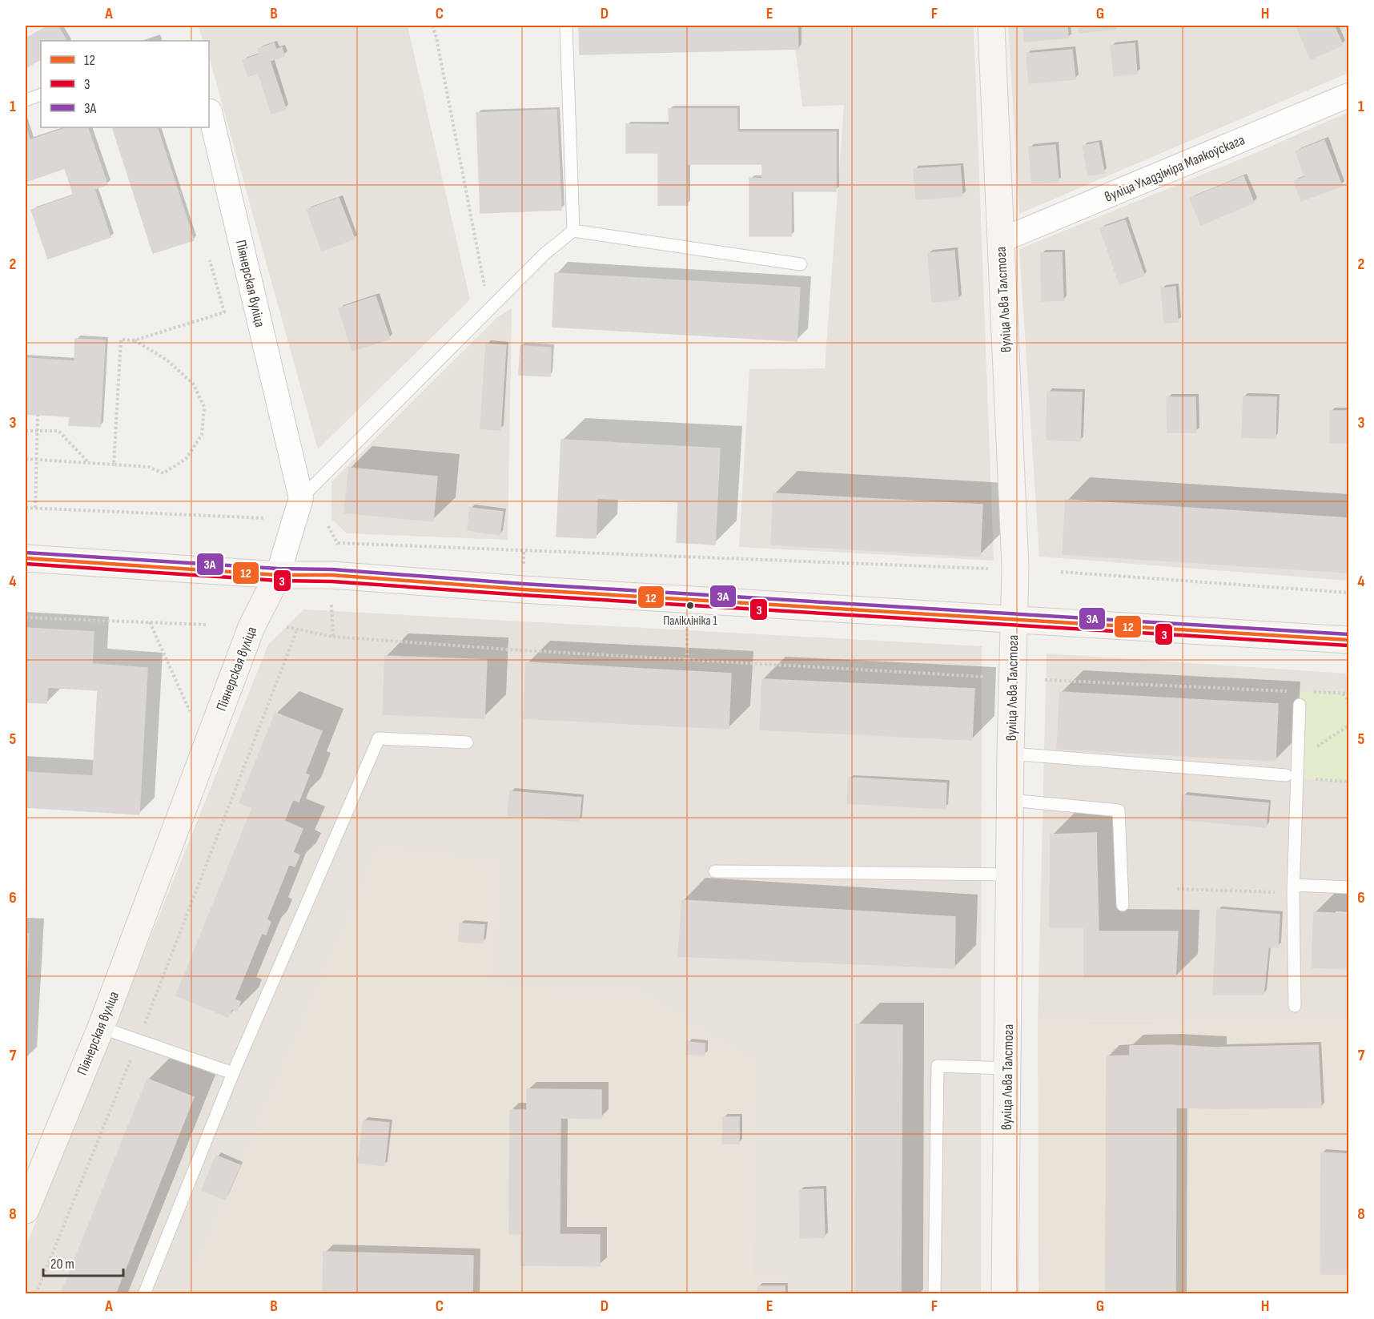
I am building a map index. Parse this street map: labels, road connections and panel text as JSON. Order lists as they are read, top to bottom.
{
  "streets": {
    "street": ["вуліца Уладзіміра Маякоўскага", "Піянерская вуліца", "вуліца Льва Талстога"]
  },
  "crossings": [
    ["вуліца Уладзіміра Маякоўскага", "вуліца Льва Талстога"]
  ],
  "places": ["Паліклініка 1"],
  "lines": ["transit line 3А", "transit line 12", "transit line 3"],
  "legend": ["12", "3", "3А"],
  "scale_bar": "20 m",
  "grid": {
    "columns": [
      "A",
      "B",
      "C",
      "D",
      "E",
      "F",
      "G",
      "H"
    ],
    "rows": [
      "1",
      "2",
      "3",
      "4",
      "5",
      "6",
      "7",
      "8"
    ]
  }
}
